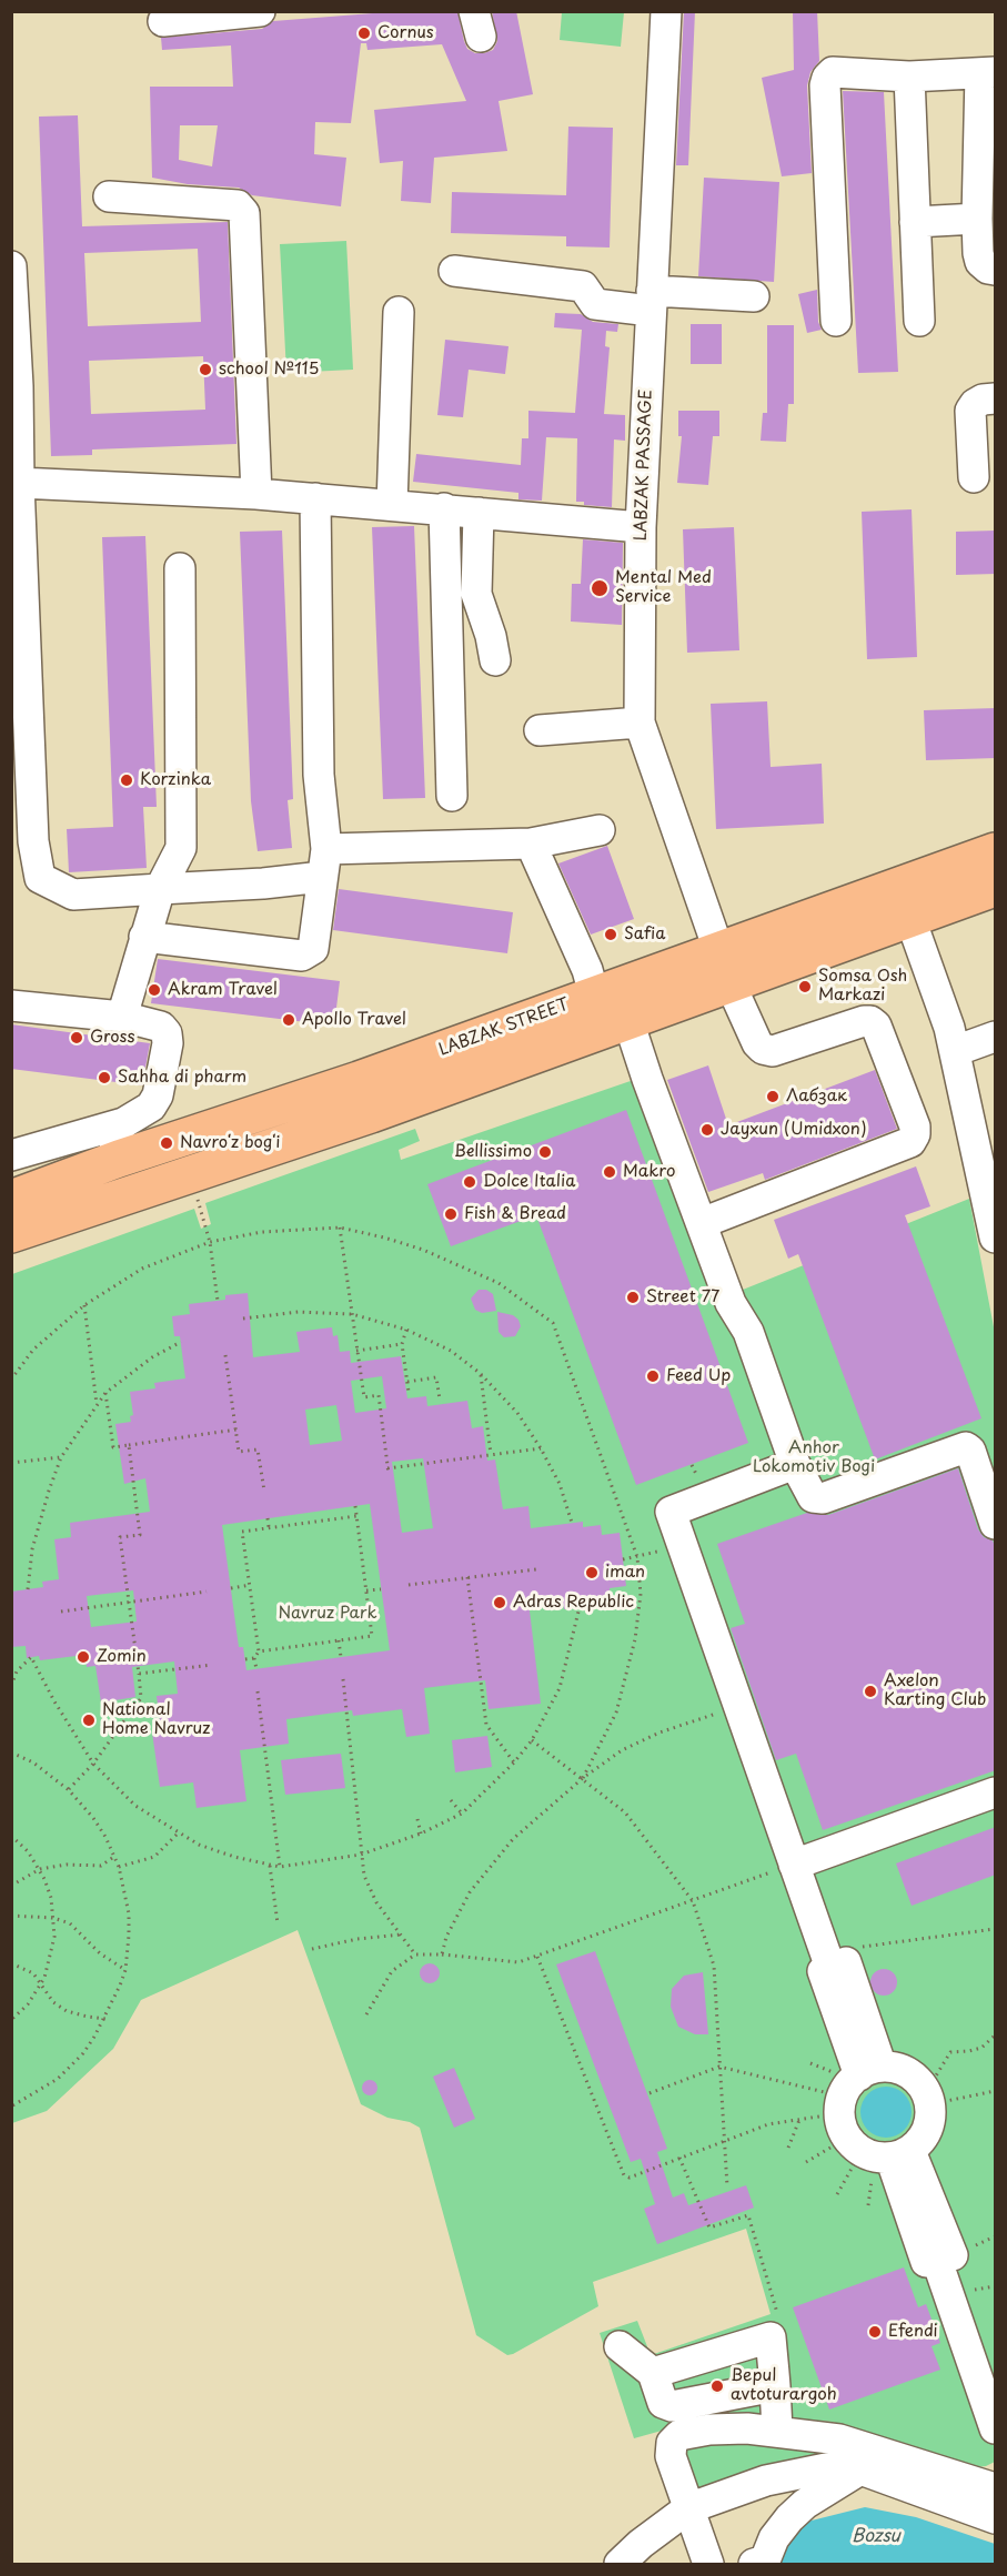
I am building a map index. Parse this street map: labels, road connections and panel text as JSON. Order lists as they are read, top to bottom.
{
  "streets": {
    "main road": ["LABZAK STREET"],
    "street": ["LABZAK PASSAGE"]
  },
  "crossings": [
    ["LABZAK PASSAGE", "LABZAK STREET"]
  ],
  "water": ["Bozsu"],
  "parks": ["Anhor Lokomotiv Bogi", "Navruz Park"],
  "places": [
    "Cornus",
    "school №115",
    "Mental Med Service",
    "Korzinka",
    "Safia",
    "Somsa Osh Markazi",
    "Akram Travel",
    "Apollo Travel",
    "Gross",
    "Sahha di pharm",
    "Лабзак",
    "Jayxun (Umidxon)",
    "Navroʻz bogʻi",
    "Bellissimo",
    "Makro",
    "Dolce Italia",
    "Fish & Bread",
    "Street 77",
    "Feed Up",
    "iman",
    "Adras Republic",
    "Zomin",
    "Axelon Karting Club",
    "National Home Navruz",
    "Efendi",
    "Bepul avtoturargoh"
  ]
}
